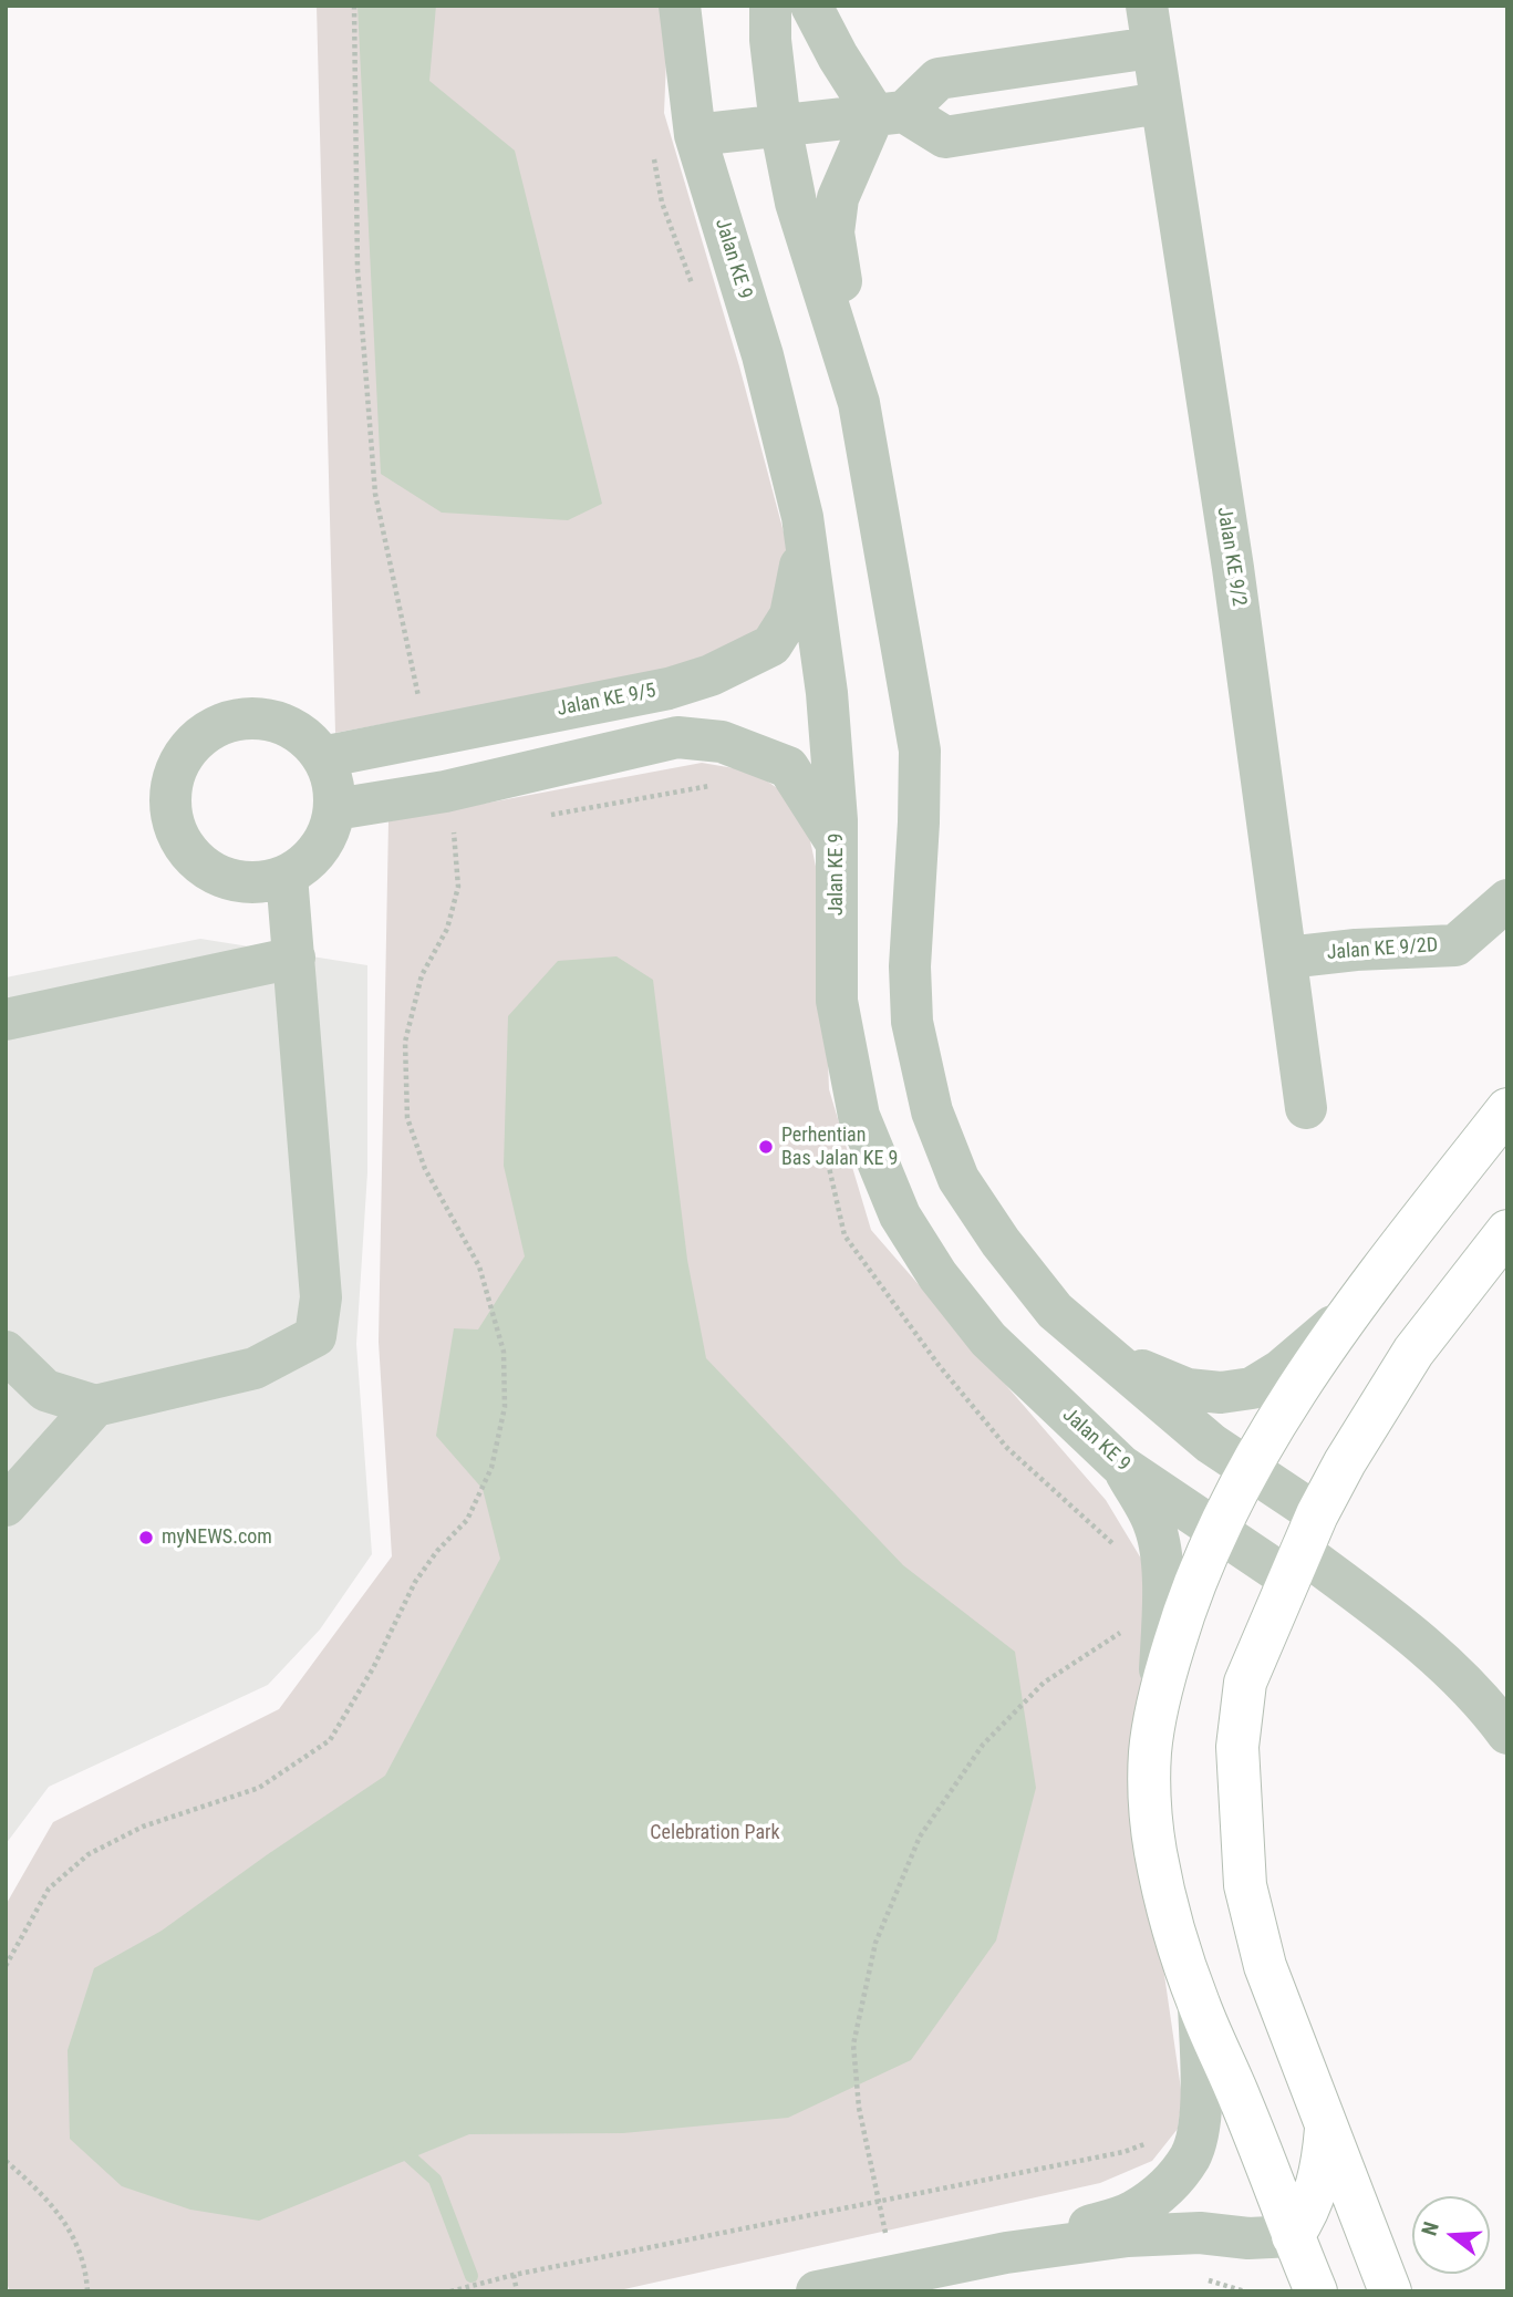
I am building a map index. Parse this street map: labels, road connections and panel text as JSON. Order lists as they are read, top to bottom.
{
  "streets": {
    "street": [
      "Jalan KE 9",
      "Jalan KE 9/2",
      "Jalan KE 9/5",
      "Jalan KE 9/2D"
    ]
  },
  "crossings": [
    ["Jalan KE 9", "Jalan KE 9/5"],
    ["Jalan KE 9/2", "Jalan KE 9/2D"]
  ],
  "parks": ["Celebration Park"],
  "places": ["Perhentian Bas Jalan KE 9", "myNEWS.com"],
  "north": "left"
}
